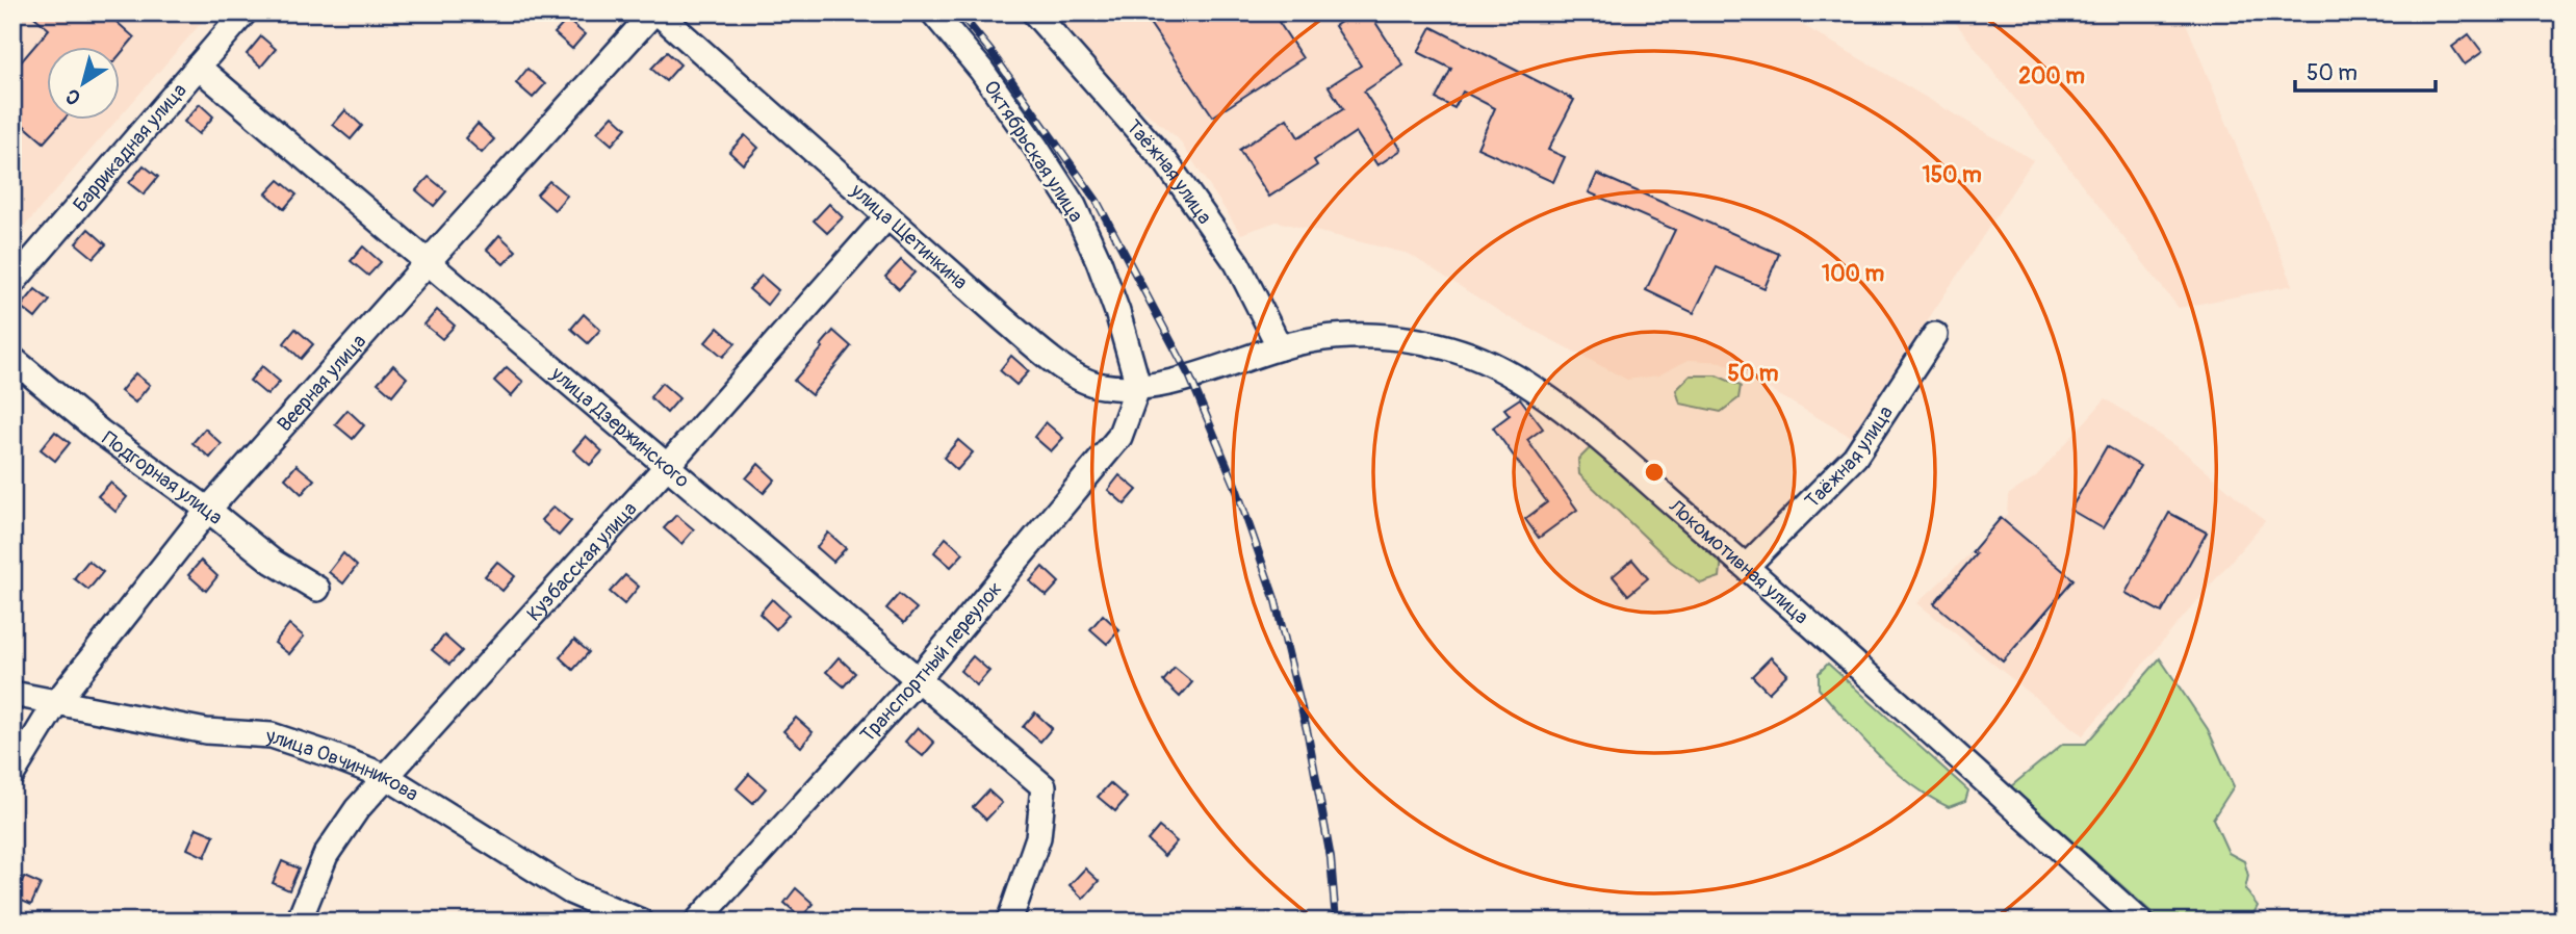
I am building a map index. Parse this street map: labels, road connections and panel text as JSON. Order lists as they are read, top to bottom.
{
  "streets": {
    "street": [
      "Баррикадная улица",
      "Октябрьская улица",
      "Таёжная улица",
      "улица Щетинкина",
      "Веерная улица",
      "улица Дзержинского",
      "Подгорная улица",
      "Локомотивная улица",
      "Кузбасская улица",
      "Транспортный переулок",
      "улица Овчинникова"
    ]
  },
  "crossings": [
    ["Баррикадная улица", "улица Дзержинского"],
    ["Октябрьская улица", "улица Щетинкина"],
    ["Октябрьская улица", "Транспортный переулок"],
    ["Таёжная улица", "Локомотивная улица"],
    ["улица Щетинкина", "Веерная улица"],
    ["улица Щетинкина", "Локомотивная улица"],
    ["улица Щетинкина", "Кузбасская улица"],
    ["улица Щетинкина", "Транспортный переулок"],
    ["Веерная улица", "улица Дзержинского"],
    ["Веерная улица", "Подгорная улица"],
    ["Веерная улица", "улица Овчинникова"],
    ["улица Дзержинского", "Кузбасская улица"],
    ["улица Дзержинского", "Транспортный переулок"],
    ["Кузбасская улица", "улица Овчинникова"]
  ],
  "scale_bar": "50 m",
  "north": "bottom left",
  "rings": [
    "200 m",
    "150 m",
    "100 m",
    "50 m"
  ]
}
